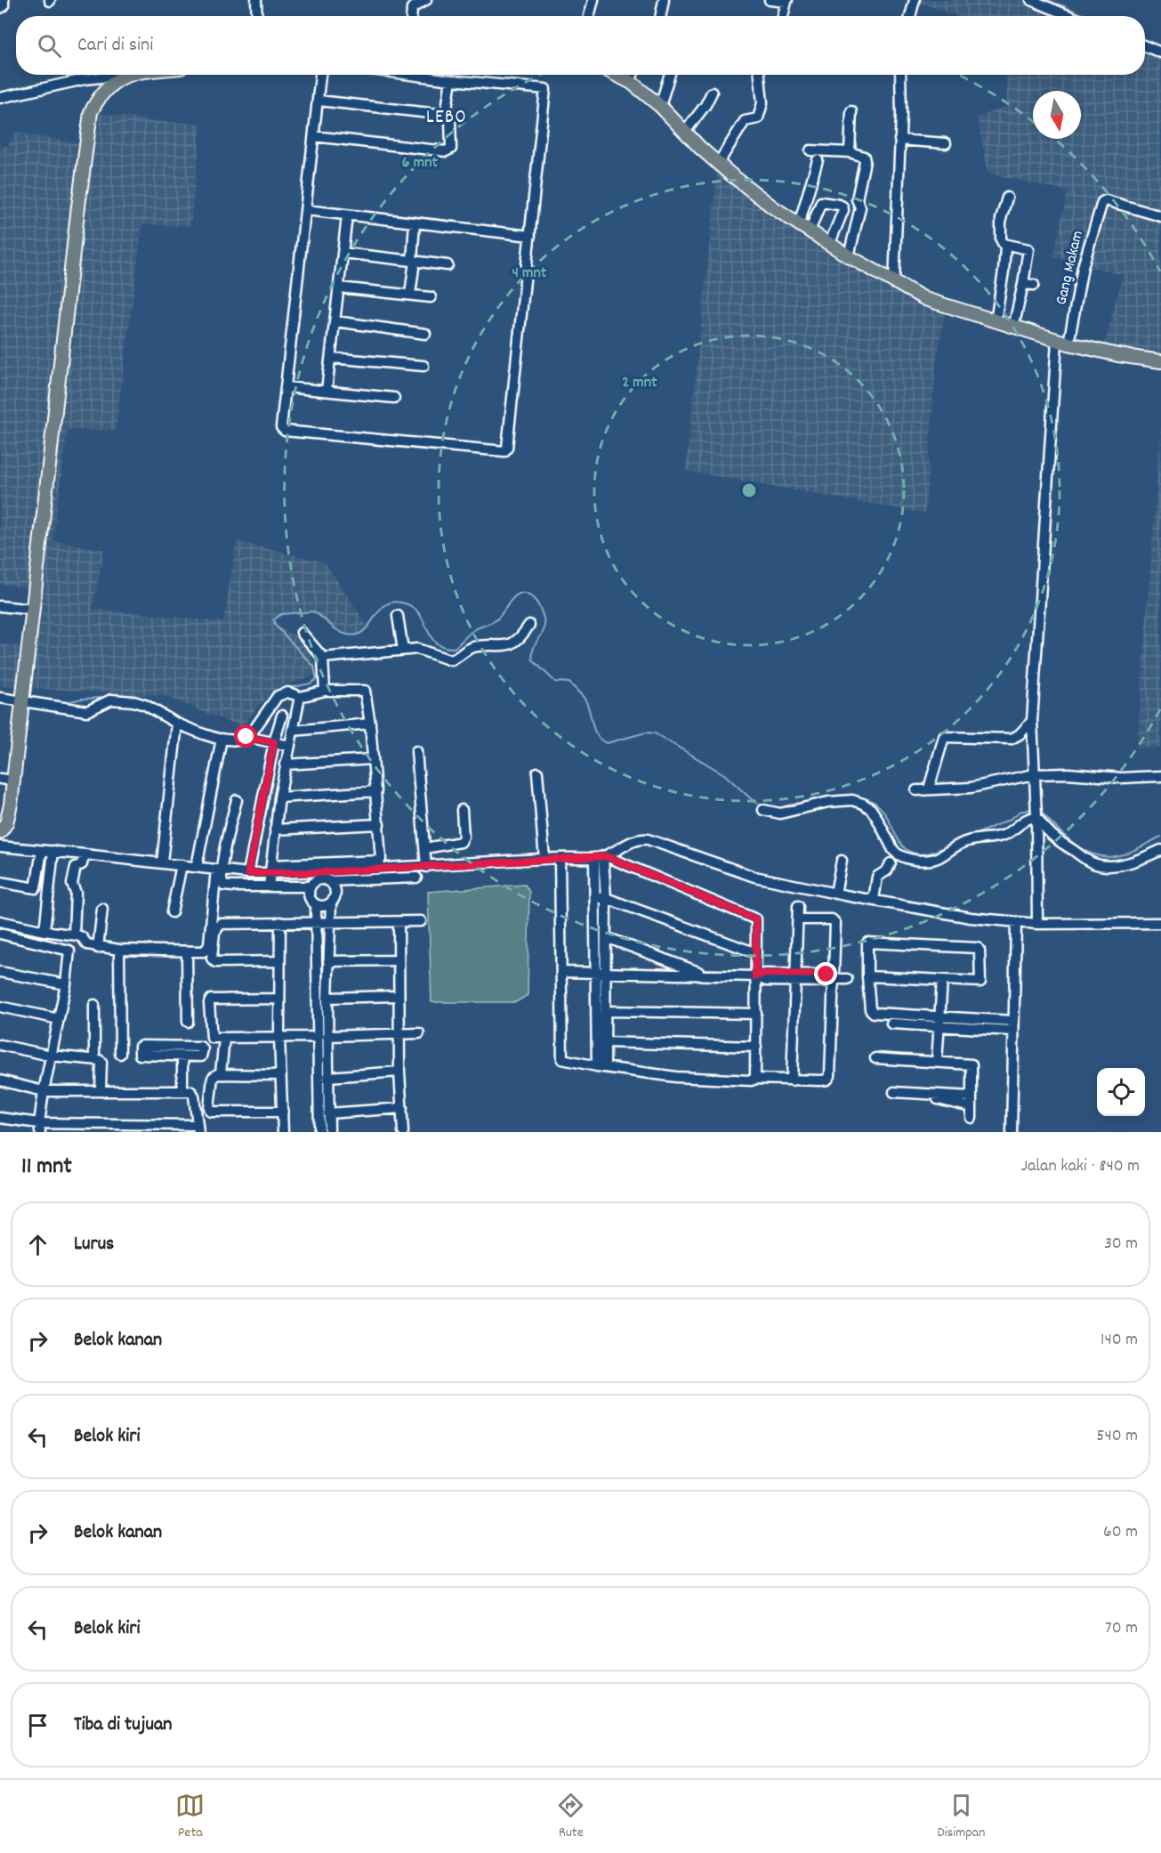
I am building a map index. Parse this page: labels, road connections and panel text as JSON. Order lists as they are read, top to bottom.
{
  "streets": {
    "street": ["Gang Makam"]
  },
  "districts": ["LEBO"],
  "north": "bottom",
  "page": {
    "search": "Cari di sini",
    "heading": ["11 mnt", "Jalan kaki · 840 m"],
    "list": [
      ["Lurus", "30 m"],
      ["Belok kanan", "140 m"],
      ["Belok kiri", "540 m"],
      ["Belok kanan", "60 m"],
      ["Belok kiri", "70 m"],
      "Tiba di tujuan"
    ],
    "nav": ["Peta", "Rute", "Disimpan"]
  },
  "rings": ["6 mnt", "4 mnt", "2 mnt"]
}
